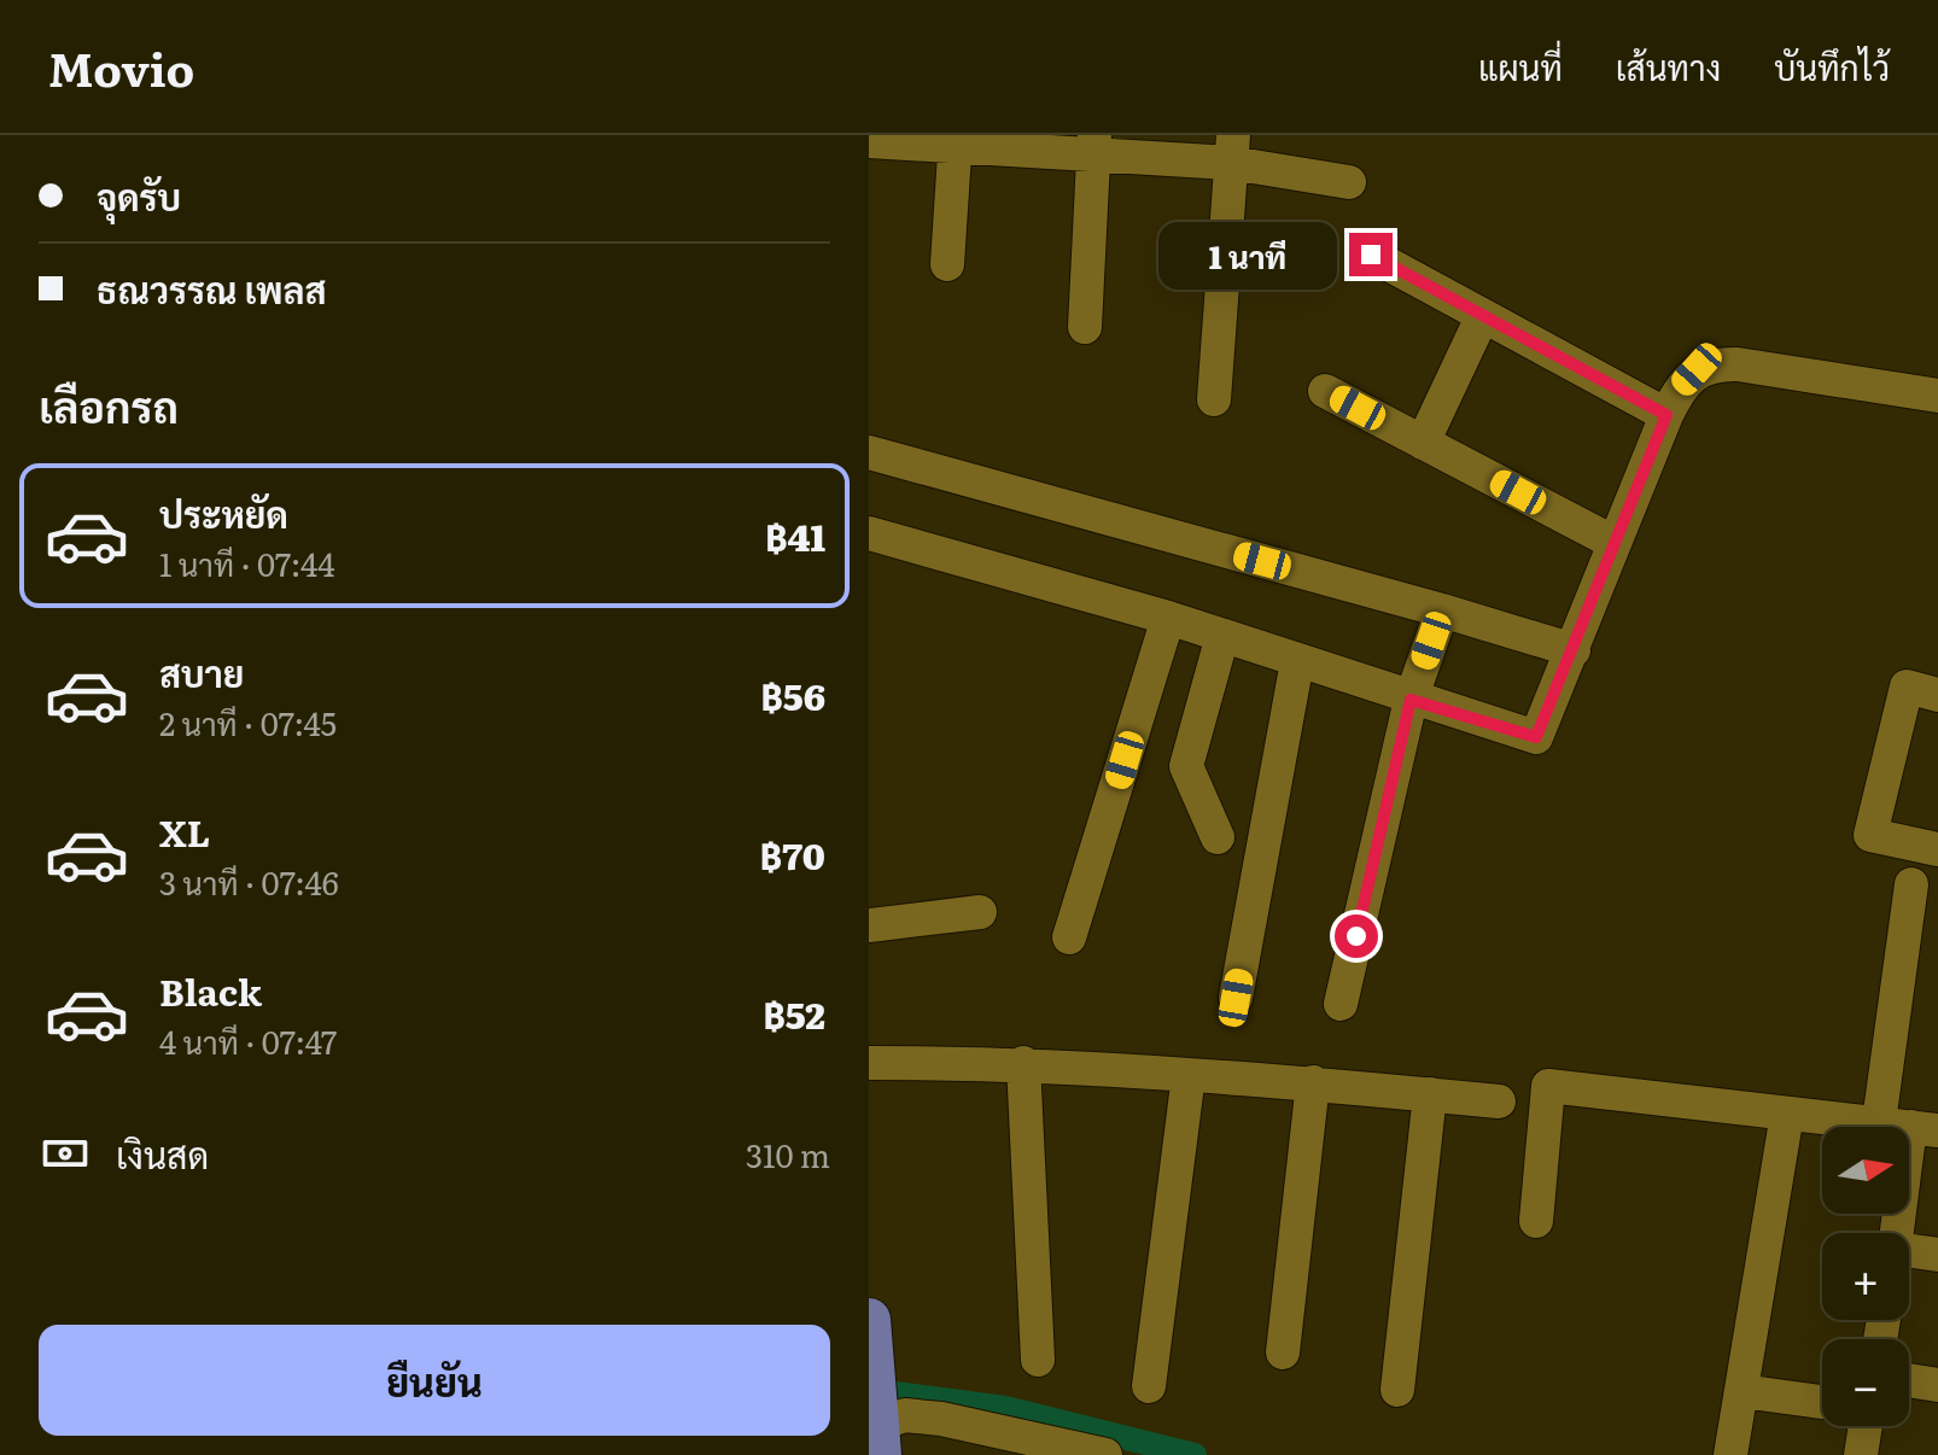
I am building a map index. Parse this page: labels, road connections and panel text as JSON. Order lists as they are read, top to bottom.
{
  "north": "right",
  "page": {
    "header": "Movio",
    "nav": ["แผนที่", "เส้นทาง", "บันทึกไว้"],
    "banner": ["จุดรับ", "ธณวรรณ เพลส"],
    "bubble": "1 นาที",
    "heading": "เลือกรถ",
    "list": [
      {
        "name": "ประหยัด",
        "note": "1 นาที · 07:44",
        "value": "฿41"
      },
      {
        "name": "สบาย",
        "note": "2 นาที · 07:45",
        "value": "฿56"
      },
      {
        "name": "XL",
        "note": "3 นาที · 07:46",
        "value": "฿70"
      },
      {
        "name": "Black",
        "note": "4 นาที · 07:47",
        "value": "฿52"
      }
    ],
    "pay": ["เงินสด", "310 m"],
    "map_buttons": ["+", "−"],
    "buttons": "ยืนยัน"
  }
}
